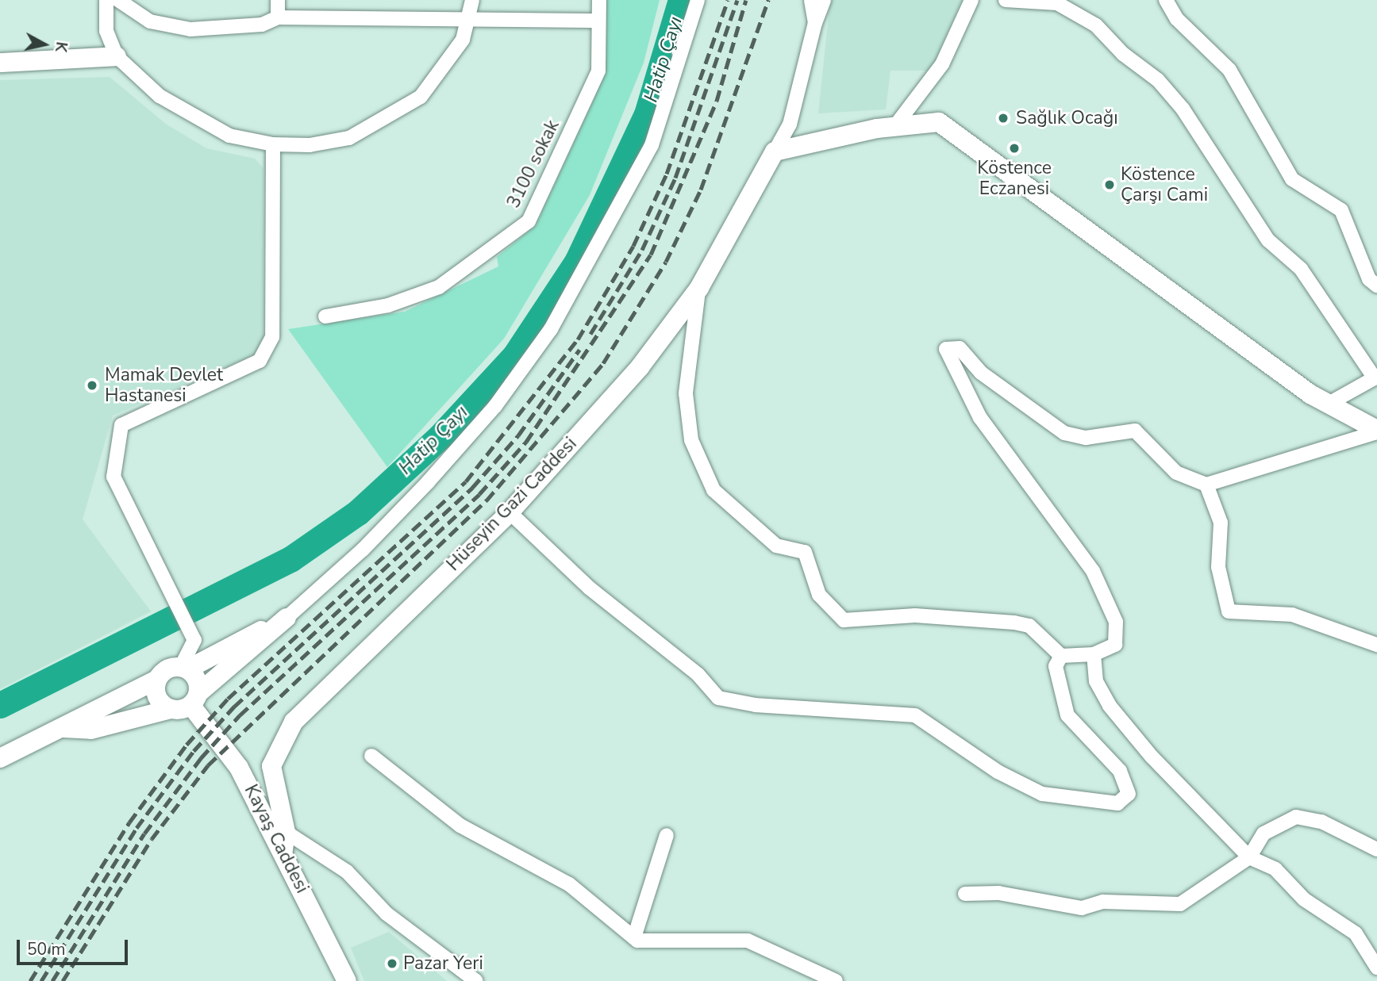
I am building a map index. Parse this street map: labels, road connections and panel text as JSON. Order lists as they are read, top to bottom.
{
  "streets": {
    "street": ["3100 sokak", "Hüseyin Gazi Caddesi", "Kayaş Caddesi"]
  },
  "crossings": [
    ["Hüseyin Gazi Caddesi", "Kayaş Caddesi"]
  ],
  "water": ["Hatip Çayı"],
  "places": [
    "Sağlık Ocağı",
    "Köstence Eczanesi",
    "Köstence Çarşı Cami",
    "Mamak Devlet Hastanesi",
    "Pazar Yeri"
  ],
  "scale_bar": "50 m",
  "north": "right"
}
